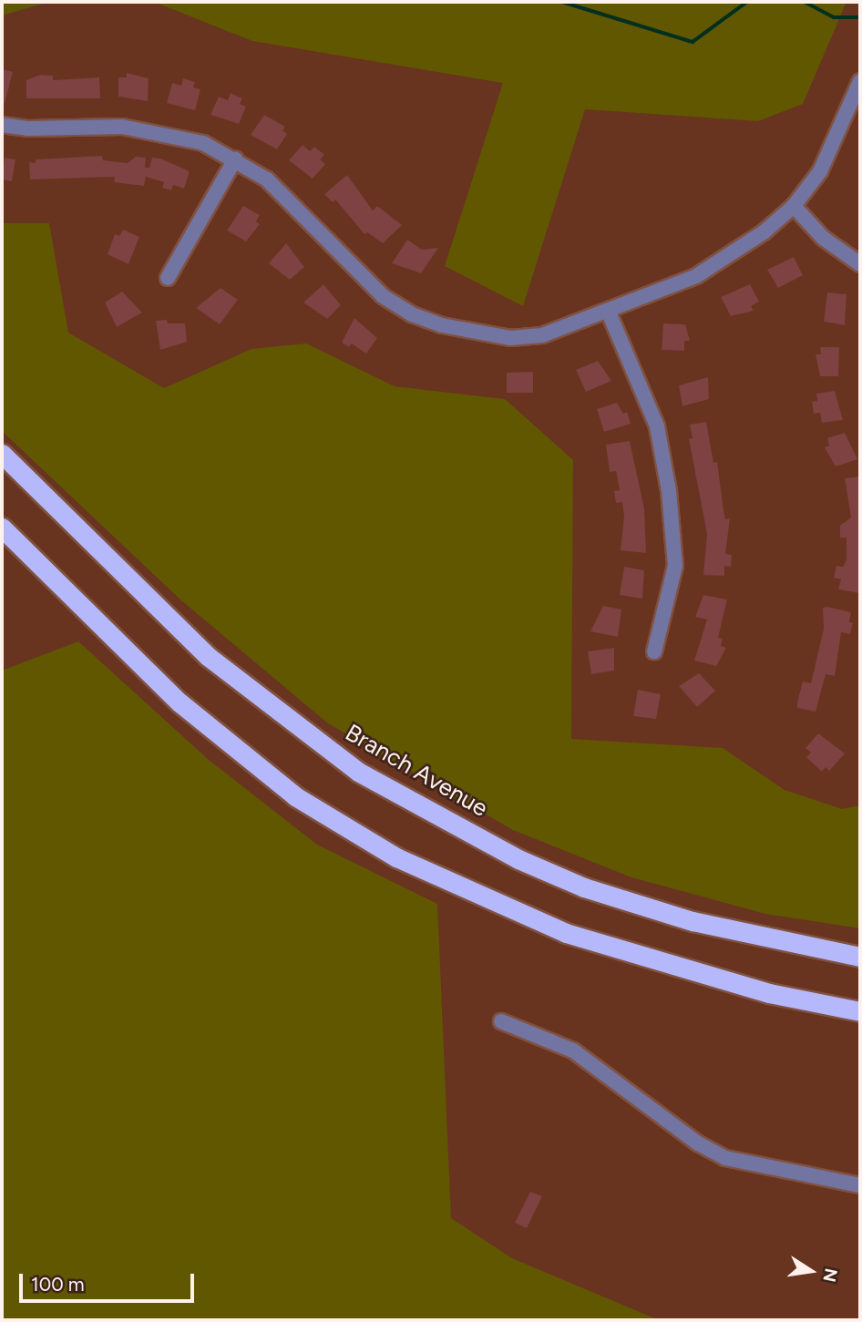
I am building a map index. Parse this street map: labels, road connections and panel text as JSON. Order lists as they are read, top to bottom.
{
  "streets": {
    "highway": ["Branch Avenue"]
  },
  "scale_bar": "100 m",
  "north": "right"
}
